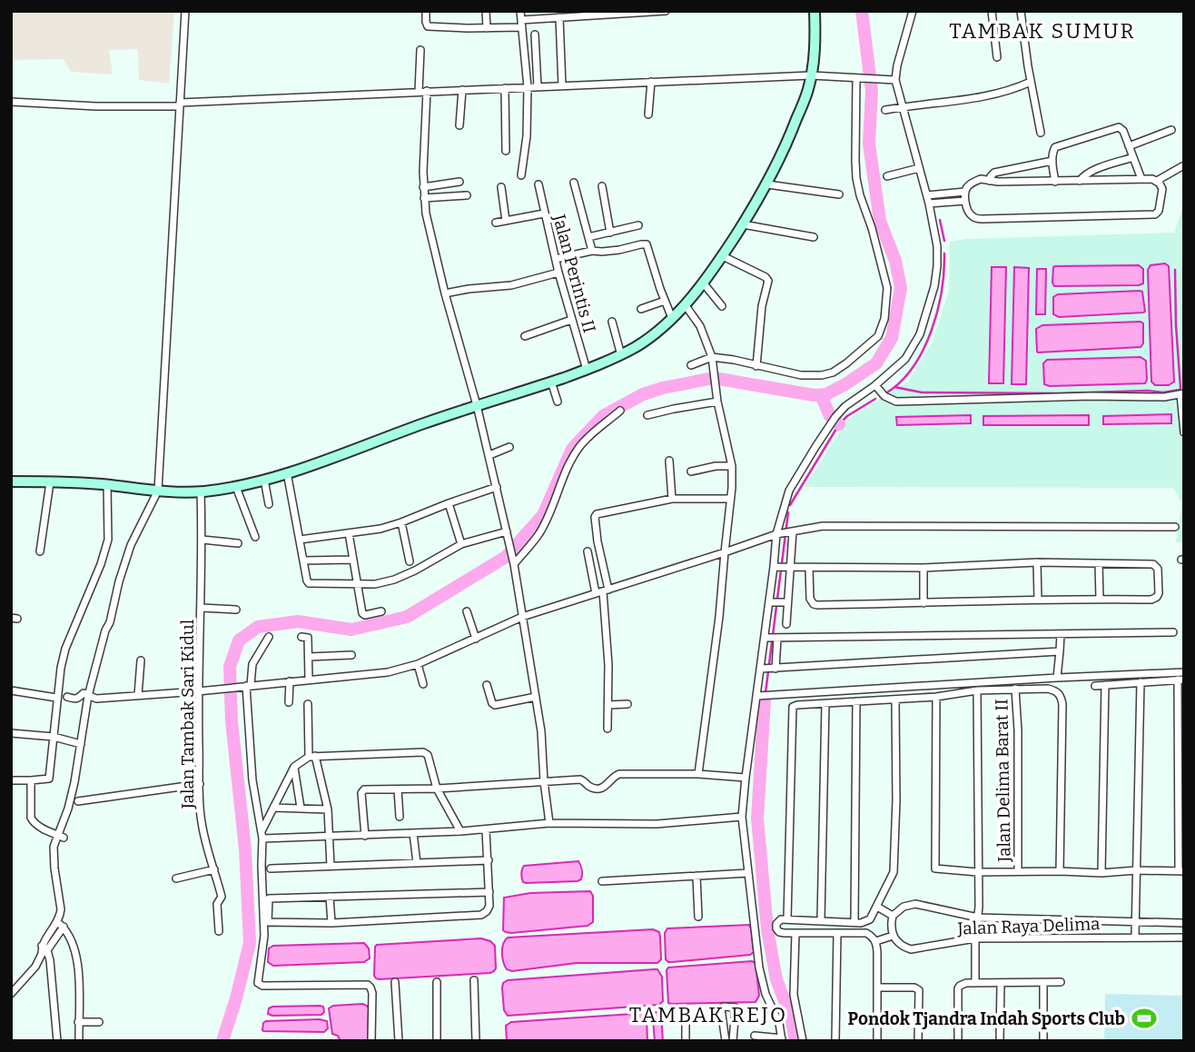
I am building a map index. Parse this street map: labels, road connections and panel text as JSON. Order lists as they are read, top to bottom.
{
  "streets": {
    "street": [
      "Jalan Perintis II",
      "Jalan Tambak Sari Kidul",
      "Jalan Delima Barat II",
      "Jalan Raya Delima"
    ]
  },
  "districts": ["TAMBAK SUMUR", "TAMBAK REJO"],
  "places": {
    "sports": ["Pondok Tjandra Indah Sports Club"]
  }
}
